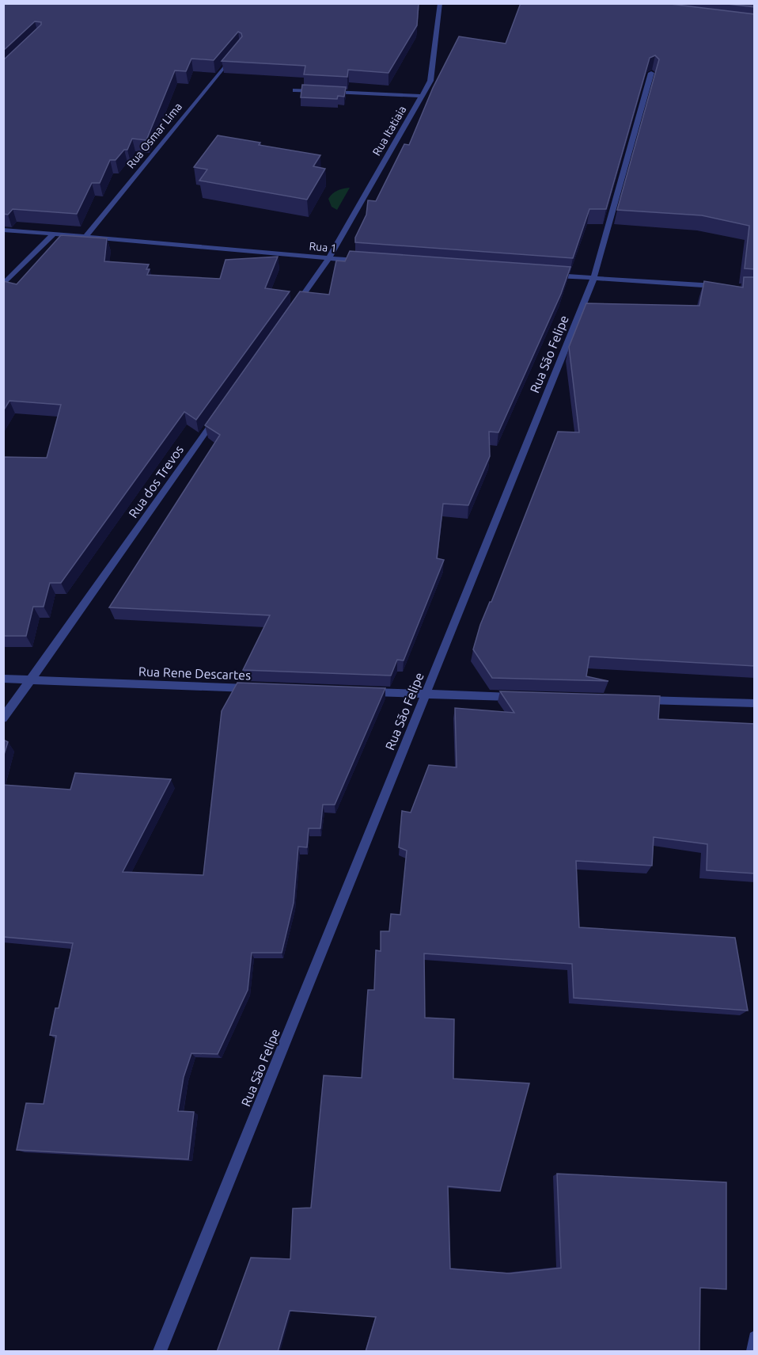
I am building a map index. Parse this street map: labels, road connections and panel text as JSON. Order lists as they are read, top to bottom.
{
  "streets": {
    "street": [
      "Rua Itatiaia",
      "Rua Osmar Lima",
      "Rua 1",
      "Rua São Felipe",
      "Rua dos Trevos",
      "Rua Rene Descartes"
    ]
  },
  "crossings": [
    ["Rua Itatiaia", "Rua 1"],
    ["Rua Osmar Lima", "Rua 1"],
    ["Rua dos Trevos", "Rua Rene Descartes"]
  ]
}
